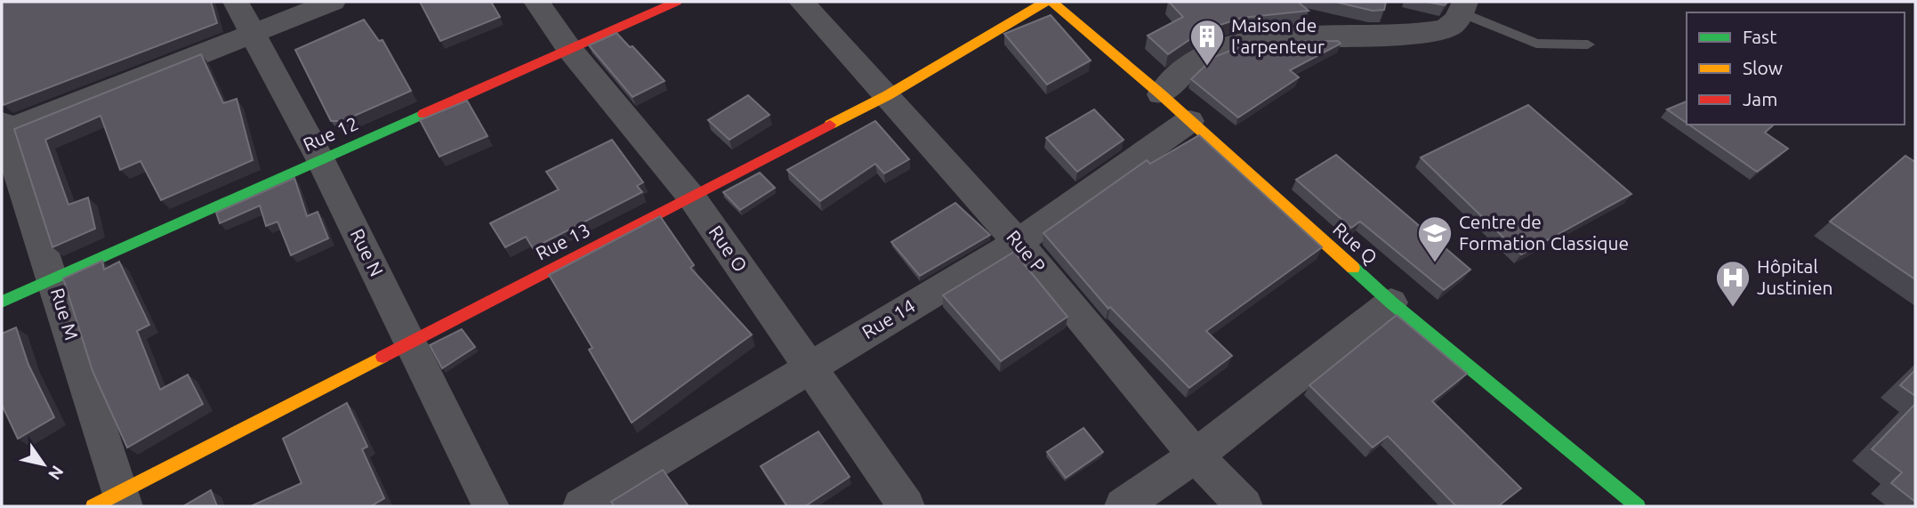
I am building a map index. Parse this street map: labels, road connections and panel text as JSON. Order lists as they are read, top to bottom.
{
  "streets": {
    "street": [
      "Rue 12",
      "Rue 13",
      "Rue Q",
      "Rue O",
      "Rue P",
      "Rue N",
      "Rue M",
      "Rue 14"
    ]
  },
  "crossings": [
    ["Rue 12", "Rue O"],
    ["Rue 12", "Rue N"],
    ["Rue 12", "Rue M"],
    ["Rue 13", "Rue O"],
    ["Rue 13", "Rue P"],
    ["Rue 13", "Rue N"],
    ["Rue 13", "Rue M"],
    ["Rue Q", "Rue 14"],
    ["Rue O", "Rue 14"],
    ["Rue P", "Rue 14"]
  ],
  "places": {
    "building": ["Maison de l'arpenteur"],
    "school or university": ["Centre de Formation Classique"],
    "hospital": ["Hôpital Justinien"]
  },
  "legend": ["Fast", "Slow", "Jam"],
  "north": "bottom right"
}
